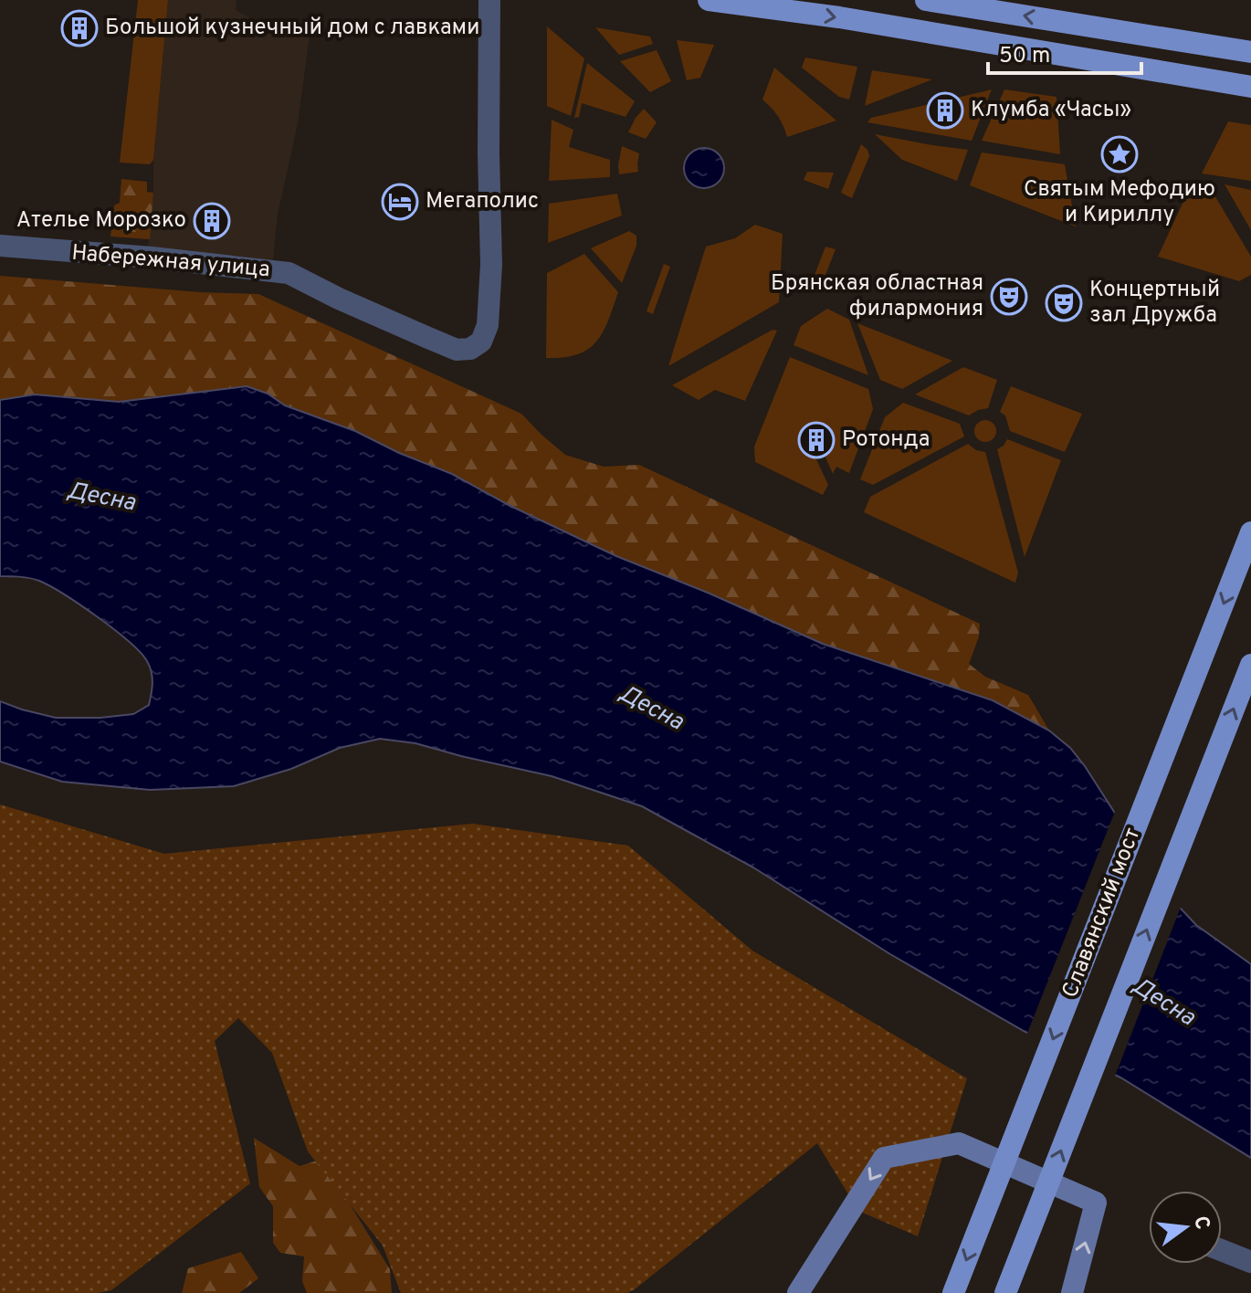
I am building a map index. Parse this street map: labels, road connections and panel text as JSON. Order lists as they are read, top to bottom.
{
  "streets": {
    "main road": ["Славянский мост"],
    "street": ["Набережная улица"]
  },
  "water": ["Десна"],
  "places": {
    "building": [
      "Большой кузнечный дом с лавками",
      "Клумба «Часы»",
      "Ателье Морозко",
      "Ротонда"
    ],
    "place": ["Святым Мефодию и Кириллу"],
    "hotel": ["Мегаполис"],
    "theatre": ["Брянская областная филармония", "Концертный зал Дружба"]
  },
  "scale_bar": "50 m",
  "north": "right"
}
